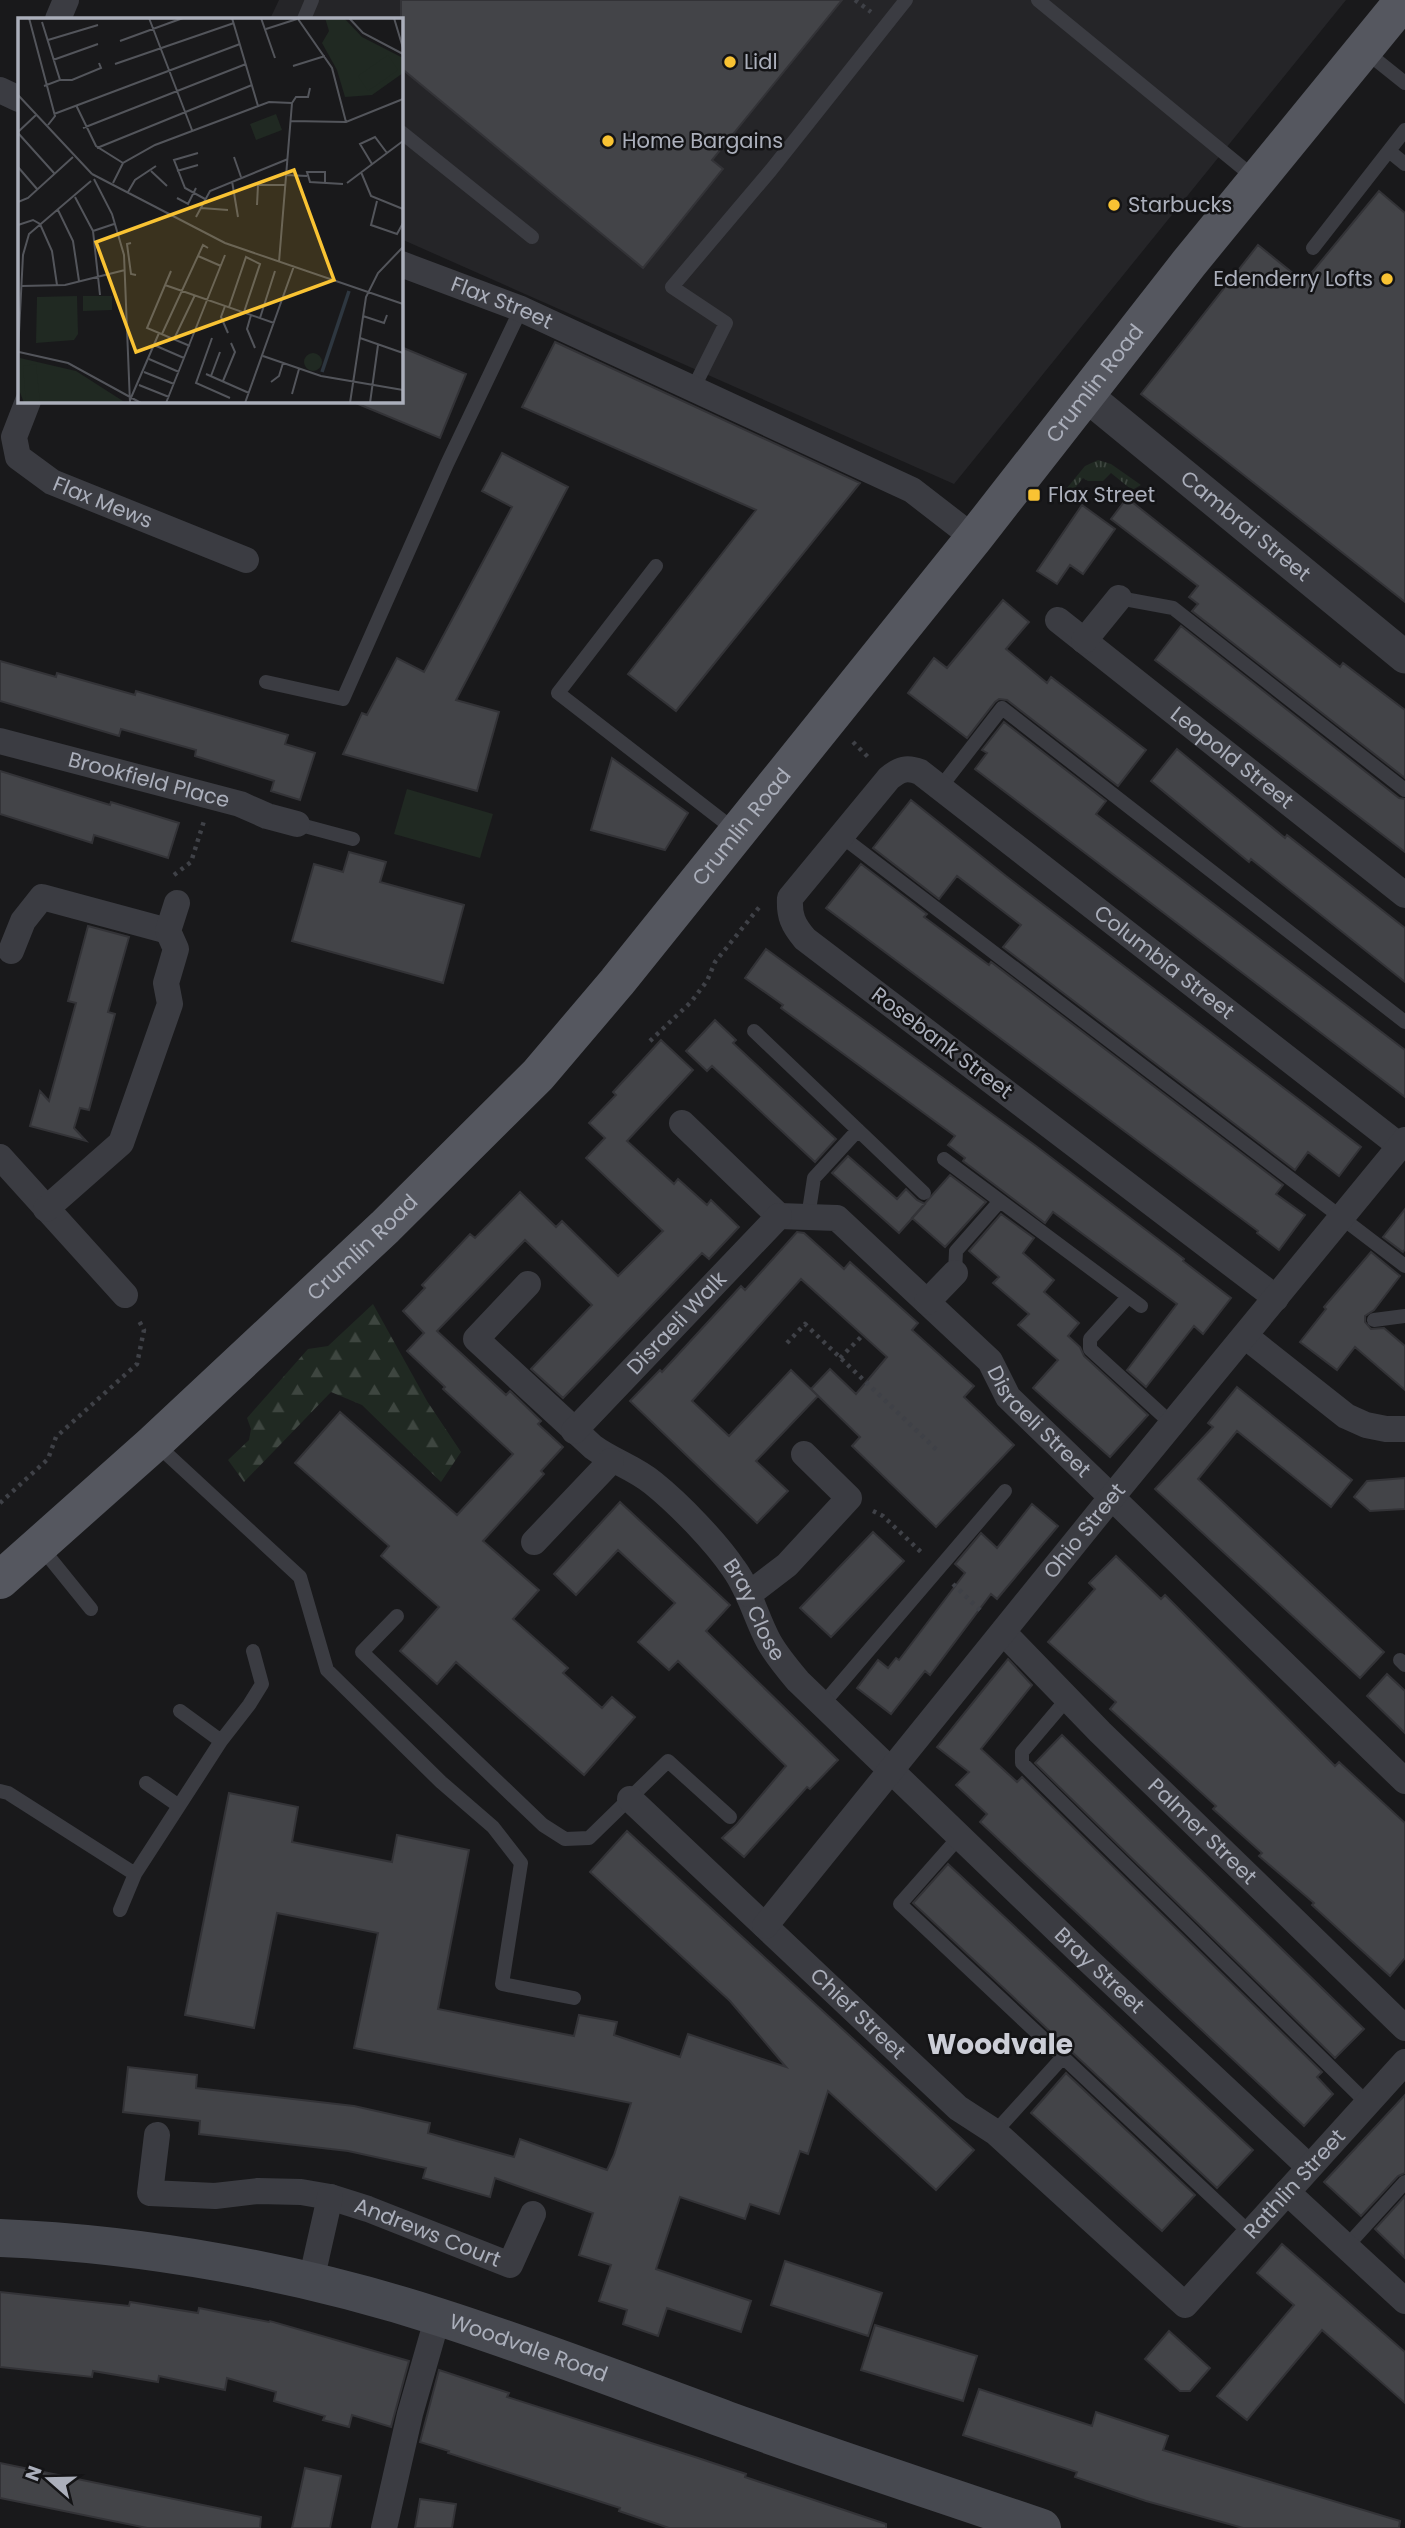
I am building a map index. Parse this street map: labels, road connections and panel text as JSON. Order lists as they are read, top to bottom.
{
  "streets": {
    "main road": ["Crumlin Road", "Woodvale Road"],
    "street": [
      "Flax Street",
      "Flax Mews",
      "Cambrai Street",
      "Leopold Street",
      "Brookfield Place",
      "Columbia Street",
      "Rosebank Street",
      "Disraeli Walk",
      "Disraeli Street",
      "Ohio Street",
      "Bray Close",
      "Palmer Street",
      "Bray Street",
      "Chief Street",
      "Rathlin Street",
      "Andrews Court"
    ]
  },
  "crossings": [
    ["Flax Street", "Crumlin Road"],
    ["Crumlin Road", "Cambrai Street"],
    ["Columbia Street", "Rosebank Street"],
    ["Columbia Street", "Ohio Street"],
    ["Rosebank Street", "Ohio Street"],
    ["Disraeli Walk", "Disraeli Street"],
    ["Disraeli Walk", "Bray Close"],
    ["Disraeli Street", "Ohio Street"],
    ["Ohio Street", "Bray Close"],
    ["Ohio Street", "Palmer Street"],
    ["Ohio Street", "Bray Street"],
    ["Ohio Street", "Chief Street"],
    ["Bray Close", "Bray Street"],
    ["Bray Street", "Rathlin Street"],
    ["Chief Street", "Rathlin Street"],
    ["Andrews Court", "Woodvale Road"]
  ],
  "districts": ["Woodvale"],
  "places": {
    "other": [
      "Lidl",
      "Home Bargains",
      "Starbucks",
      "Edenderry Lofts"
    ],
    "transit": ["Flax Street"]
  },
  "north": "left"
}
